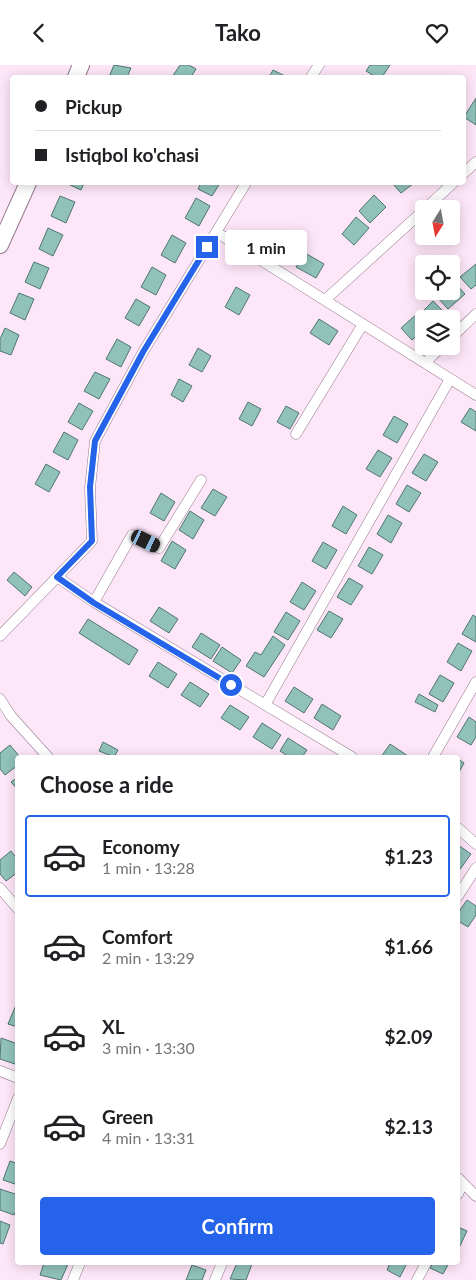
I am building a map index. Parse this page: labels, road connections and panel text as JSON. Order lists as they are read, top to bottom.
{
  "north": "bottom",
  "page": {
    "header": "Tako",
    "banner": ["Pickup", "Istiqbol ko'chasi"],
    "bubble": "1 min",
    "heading": "Choose a ride",
    "list": [
      {
        "name": "Economy",
        "note": "1 min · 13:28",
        "value": "$1.23"
      },
      {
        "name": "Comfort",
        "note": "2 min · 13:29",
        "value": "$1.66"
      },
      {
        "name": "XL",
        "note": "3 min · 13:30",
        "value": "$2.09"
      },
      {
        "name": "Green",
        "note": "4 min · 13:31",
        "value": "$2.13"
      }
    ],
    "buttons": "Confirm"
  }
}
